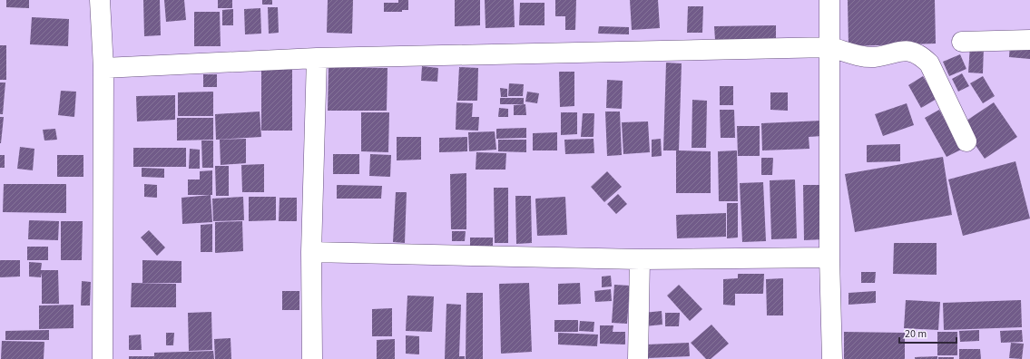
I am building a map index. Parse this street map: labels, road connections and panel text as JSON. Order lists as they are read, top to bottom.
{
  "scale_bar": "20 m"
}
